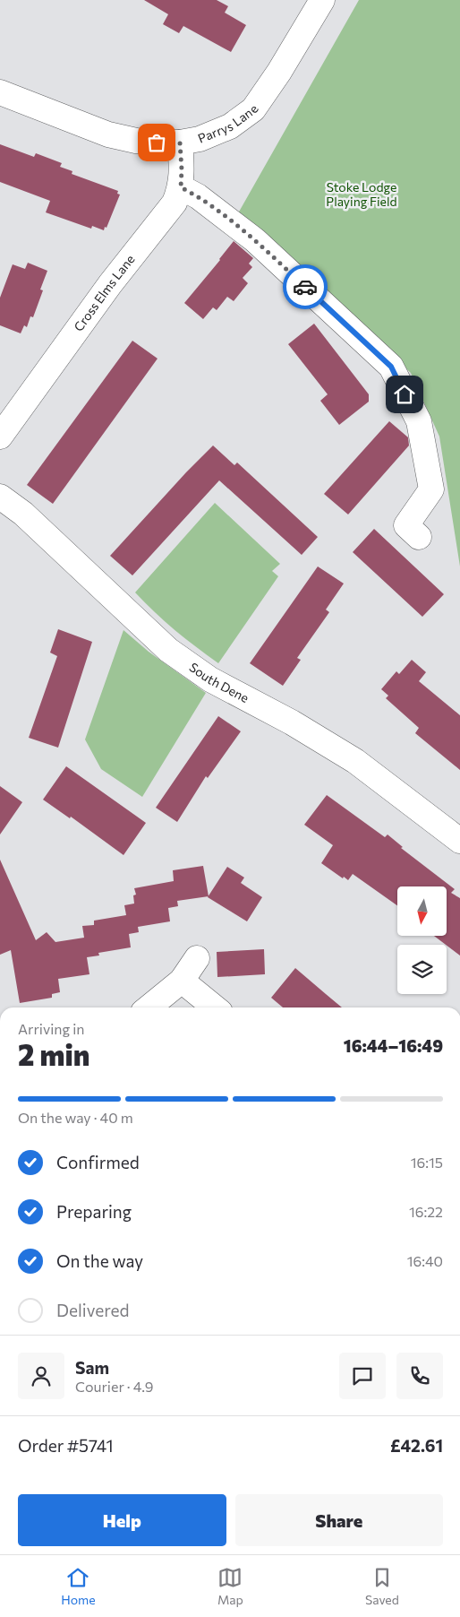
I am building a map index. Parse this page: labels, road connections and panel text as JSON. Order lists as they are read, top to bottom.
{
  "streets": {
    "street": ["Parrys Lane", "Cross Elms Lane", "South Dene"]
  },
  "crossings": [
    ["Parrys Lane", "Cross Elms Lane"]
  ],
  "parks": ["Stoke Lodge Playing Field"],
  "north": "bottom",
  "page": {
    "heading": ["2 min", "Arriving in", "16:44–16:49"],
    "panel": [
      "Sam",
      "Courier · 4.9",
      "Order #5741",
      "£42.61"
    ],
    "bar": "On the way · 40 m",
    "list": [
      ["Confirmed", "16:15"],
      ["Preparing", "16:22"],
      ["On the way", "16:40"],
      "Delivered"
    ],
    "buttons": ["Help", "Share"],
    "tabs": ["Home", "Map", "Saved"]
  }
}
